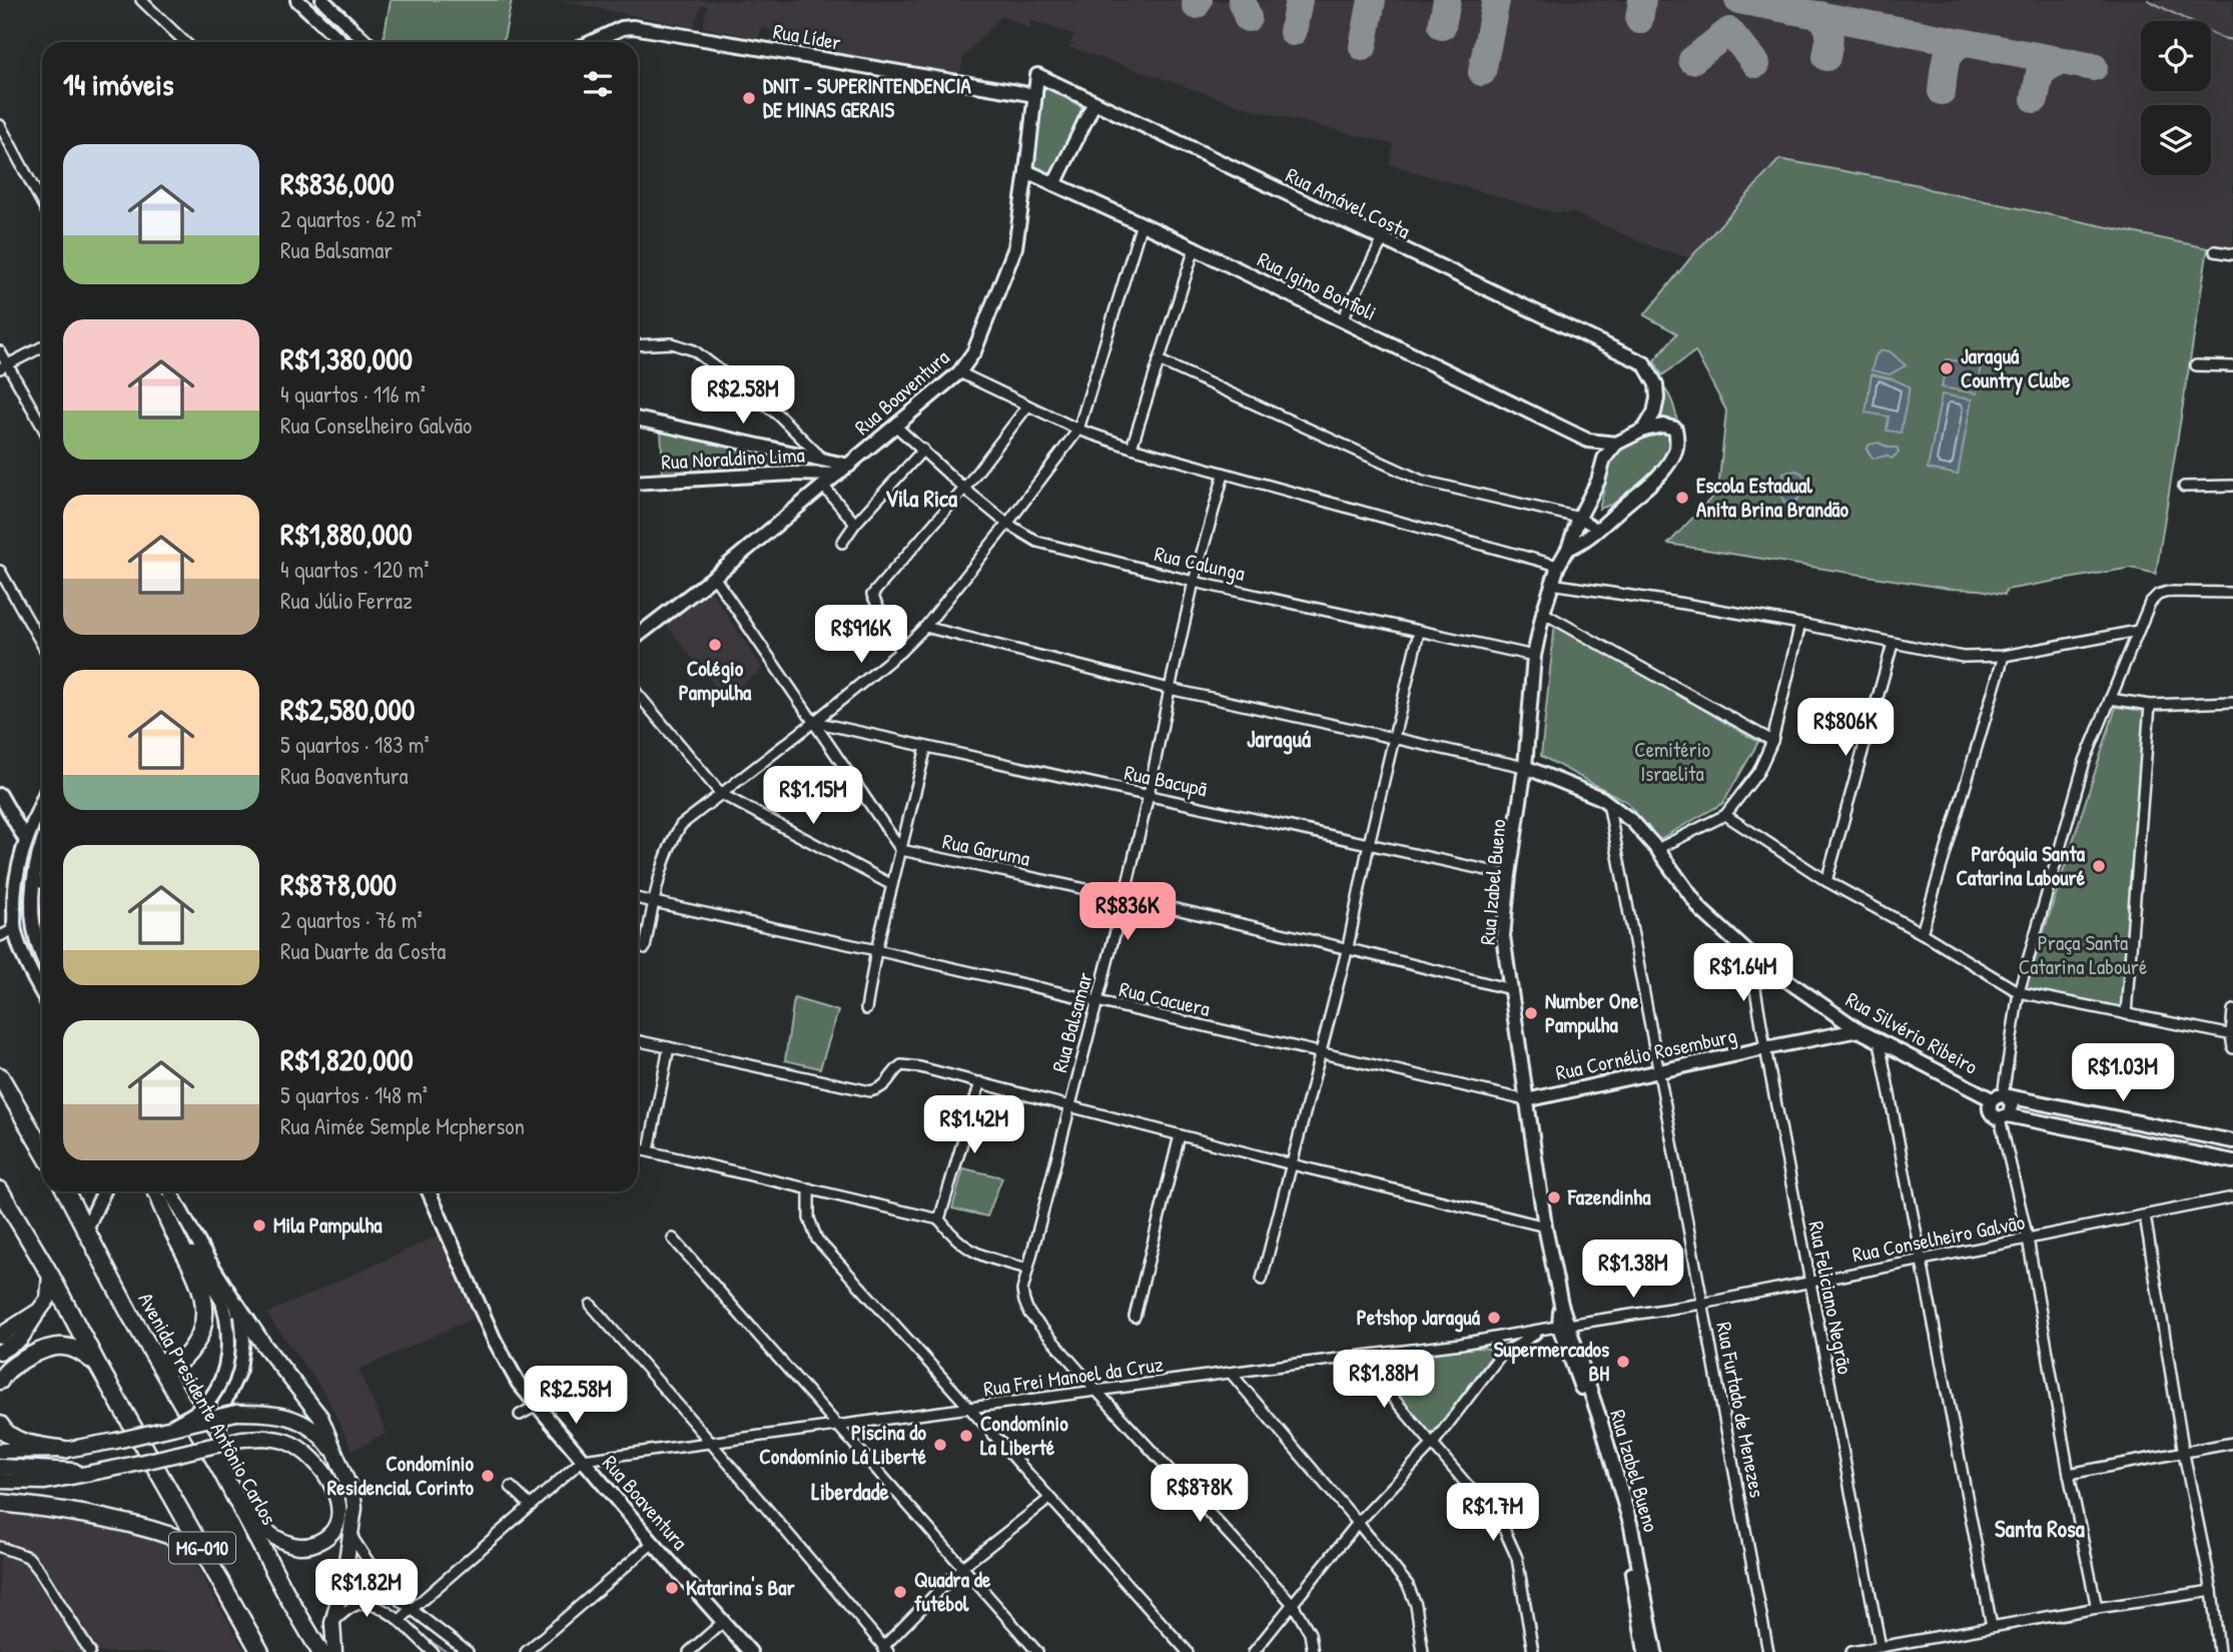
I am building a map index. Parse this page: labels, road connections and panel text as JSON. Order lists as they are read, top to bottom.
{
  "streets": {
    "highway": ["Avenida Presidente Antônio Carlos", "MG-010"],
    "street": [
      "Rua Líder",
      "Rua Amável Costa",
      "Rua Igino Bonfioli",
      "Rua Boaventura",
      "Rua Noraldino Lima",
      "Rua Calunga",
      "Rua Bacupã",
      "Rua Garuma",
      "Rua Izabel Bueno",
      "Rua Cacuera",
      "Rua Balsamar",
      "Rua Silvério Ribeiro",
      "Rua Cornélio Rosemburg",
      "Rua Conselheiro Galvão",
      "Rua Feliciano Negrão",
      "Rua Frei Manoel da Cruz",
      "Rua Furtado de Menezes"
    ]
  },
  "crossings": [
    ["Rua Líder", "Rua Boaventura"],
    ["Rua Amável Costa", "Rua Boaventura"],
    ["Rua Igino Bonfioli", "Rua Boaventura"],
    ["Rua Igino Bonfioli", "Rua Izabel Bueno"],
    ["Rua Boaventura", "Rua Noraldino Lima"],
    ["Rua Boaventura", "Rua Calunga"],
    ["Rua Boaventura", "Rua Frei Manoel da Cruz"],
    ["Rua Calunga", "Rua Izabel Bueno"],
    ["Rua Calunga", "Rua Balsamar"],
    ["Rua Bacupã", "Rua Izabel Bueno"],
    ["Rua Bacupã", "Rua Balsamar"],
    ["Rua Garuma", "Rua Izabel Bueno"],
    ["Rua Garuma", "Rua Balsamar"],
    ["Rua Izabel Bueno", "Rua Cacuera"],
    ["Rua Izabel Bueno", "Rua Silvério Ribeiro"],
    ["Rua Izabel Bueno", "Rua Cornélio Rosemburg"],
    ["Rua Izabel Bueno", "Rua Conselheiro Galvão"],
    ["Rua Izabel Bueno", "Rua Frei Manoel da Cruz"],
    ["Rua Cacuera", "Rua Balsamar"],
    ["Rua Cacuera", "Rua Cornélio Rosemburg"],
    ["Rua Balsamar", "Rua Frei Manoel da Cruz"],
    ["Rua Silvério Ribeiro", "Rua Cornélio Rosemburg"],
    ["Rua Silvério Ribeiro", "Rua Feliciano Negrão"],
    ["Rua Silvério Ribeiro", "Rua Furtado de Menezes"],
    ["Rua Cornélio Rosemburg", "Rua Feliciano Negrão"],
    ["Rua Cornélio Rosemburg", "Rua Furtado de Menezes"],
    ["Rua Conselheiro Galvão", "Rua Feliciano Negrão"],
    ["Rua Conselheiro Galvão", "Rua Frei Manoel da Cruz"],
    ["Rua Conselheiro Galvão", "Rua Furtado de Menezes"]
  ],
  "districts": [
    "Vila Rica",
    "Jaraguá",
    "Liberdade",
    "Santa Rosa"
  ],
  "parks": ["Cemitério Israelita", "Praça Santa Catarina Labouré"],
  "places": [
    "DNIT - SUPERINTENDENCIA DE MINAS GERAIS",
    "Jaraguá Country Clube",
    "Escola Estadual Anita Brina Brandão",
    "Colégio Pampulha",
    "Paróquia Santa Catarina Labouré",
    "Number One Pampulha",
    "Fazendinha",
    "Mila Pampulha",
    "Petshop Jaraguá",
    "Supermercados BH",
    "Condomínio La Liberté",
    "Piscina do Condomínio Lá Liberté",
    "Condomínio Residencial Corinto",
    "Katarina's Bar",
    "Quadra de futebol"
  ],
  "page": {
    "heading": "14 imóveis",
    "list": [
      {
        "name": "R$836,000",
        "note": "2 quartos · 62 m² · Rua Balsamar"
      },
      {
        "name": "R$1,380,000",
        "note": "4 quartos · 116 m² · Rua Conselheiro Galvão"
      },
      {
        "name": "R$1,880,000",
        "note": "4 quartos · 120 m² · Rua Júlio Ferraz"
      },
      {
        "name": "R$2,580,000",
        "note": "5 quartos · 183 m² · Rua Boaventura"
      },
      {
        "name": "R$878,000",
        "note": "2 quartos · 76 m² · Rua Duarte da Costa"
      },
      {
        "name": "R$1,820,000",
        "note": "5 quartos · 148 m² · Rua Aimée Semple Mcpherson"
      }
    ],
    "price": [
      "R$2.58M",
      "R$916K",
      "R$806K",
      "R$1.15M",
      "R$836K",
      "R$1.64M",
      "R$1.03M",
      "R$1.42M",
      "R$1.38M",
      "R$1.88M",
      "R$2.58M",
      "R$878K",
      "R$1.7M",
      "R$1.82M"
    ]
  }
}
